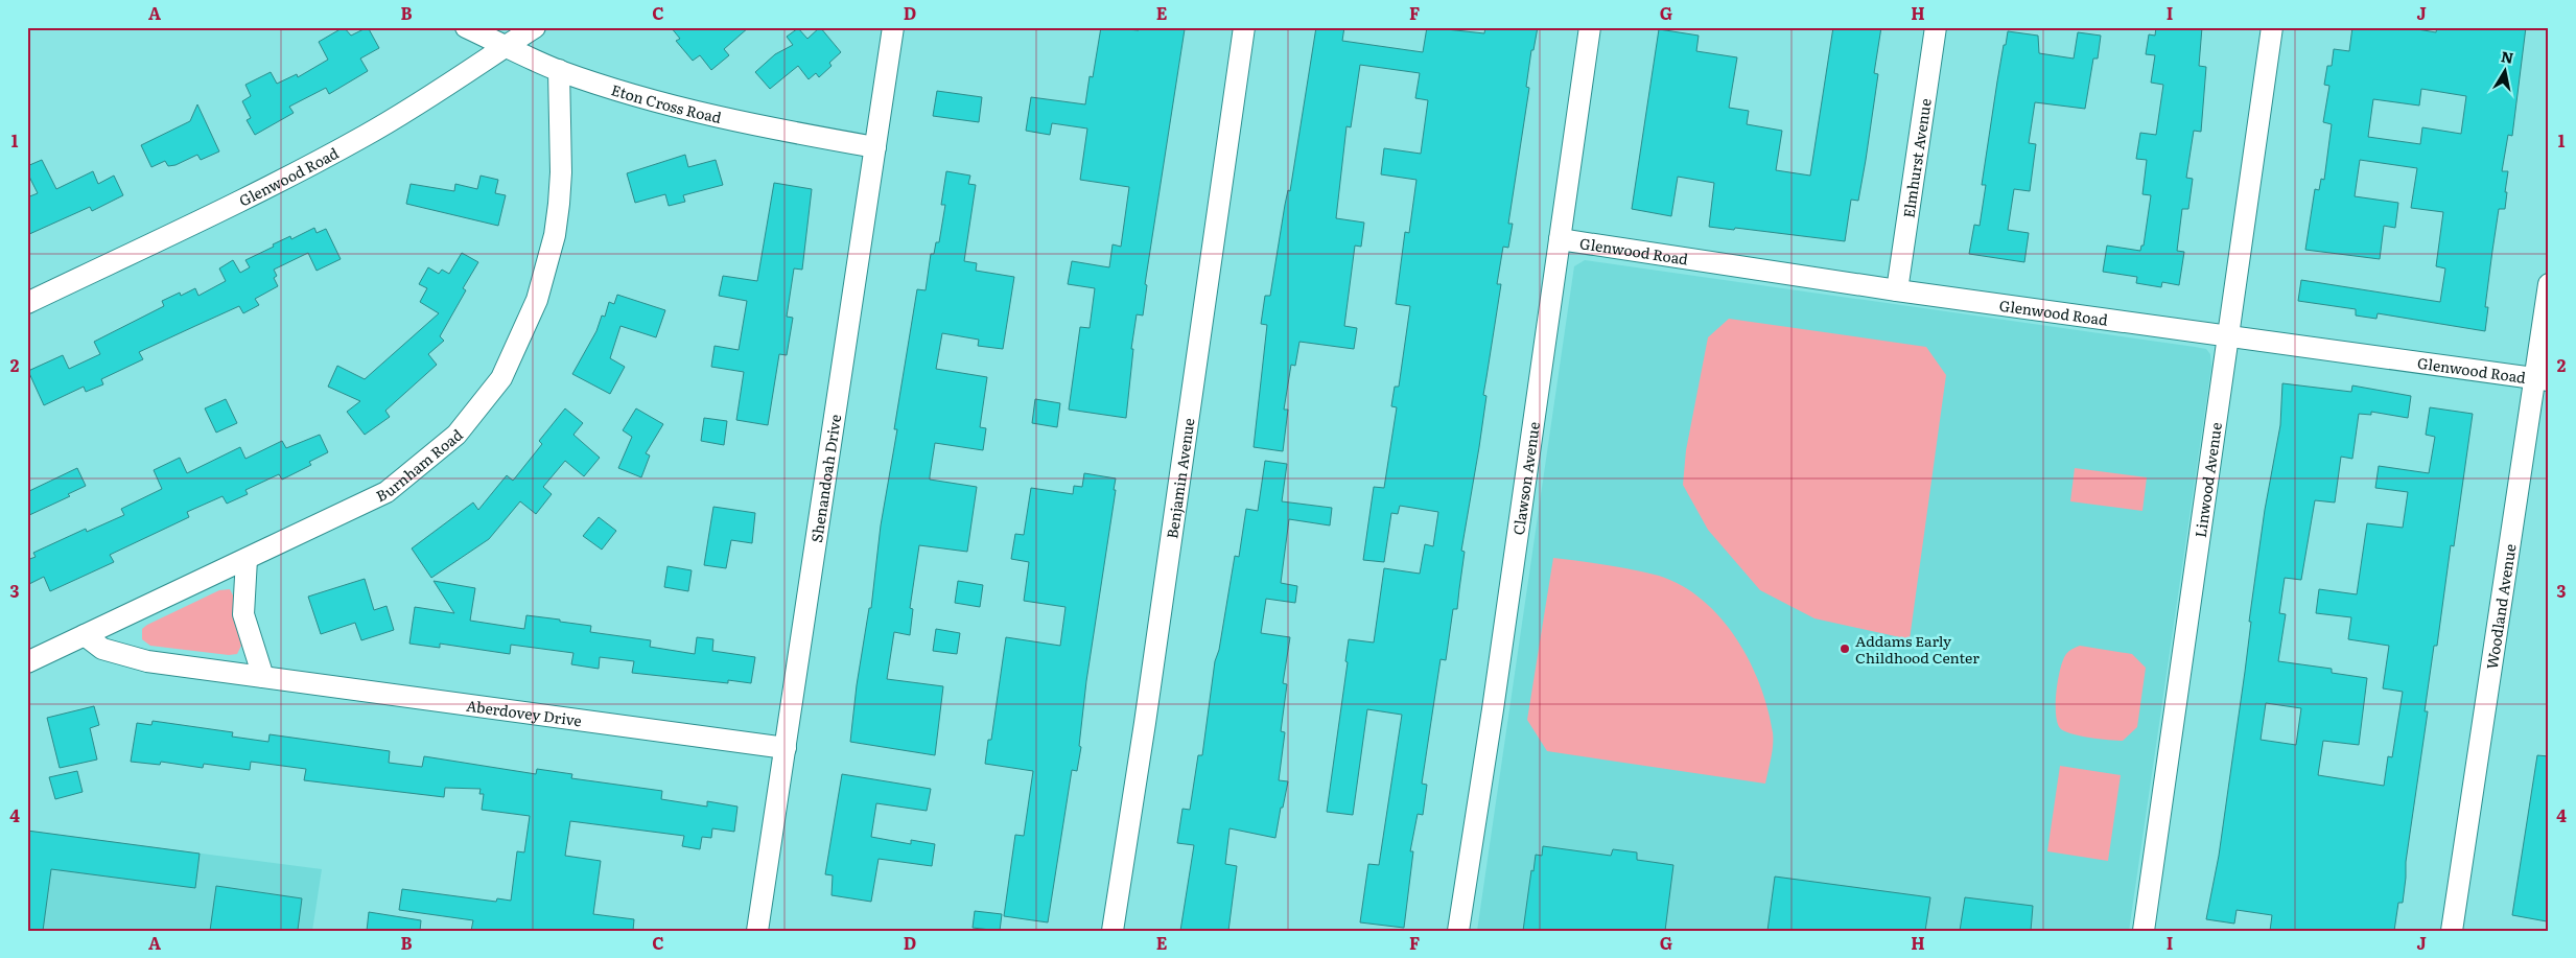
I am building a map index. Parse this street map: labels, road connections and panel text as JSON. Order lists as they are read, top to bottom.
{
  "streets": {
    "street": [
      "Eton Cross Road",
      "Elmhurst Avenue",
      "Glenwood Road",
      "Burnham Road",
      "Shenandoah Drive",
      "Benjamin Avenue",
      "Clawson Avenue",
      "Linwood Avenue",
      "Woodland Avenue",
      "Aberdovey Drive"
    ]
  },
  "crossings": [
    ["Eton Cross Road", "Glenwood Road"],
    ["Eton Cross Road", "Burnham Road"],
    ["Eton Cross Road", "Shenandoah Drive"],
    ["Elmhurst Avenue", "Glenwood Road"],
    ["Glenwood Road", "Clawson Avenue"],
    ["Glenwood Road", "Linwood Avenue"],
    ["Glenwood Road", "Woodland Avenue"],
    ["Burnham Road", "Aberdovey Drive"],
    ["Shenandoah Drive", "Aberdovey Drive"]
  ],
  "places": ["Addams Early Childhood Center"],
  "north": "top",
  "grid": {
    "columns": [
      "A",
      "B",
      "C",
      "D",
      "E",
      "F",
      "G",
      "H",
      "I",
      "J"
    ],
    "rows": [
      "1",
      "2",
      "3",
      "4"
    ]
  }
}
